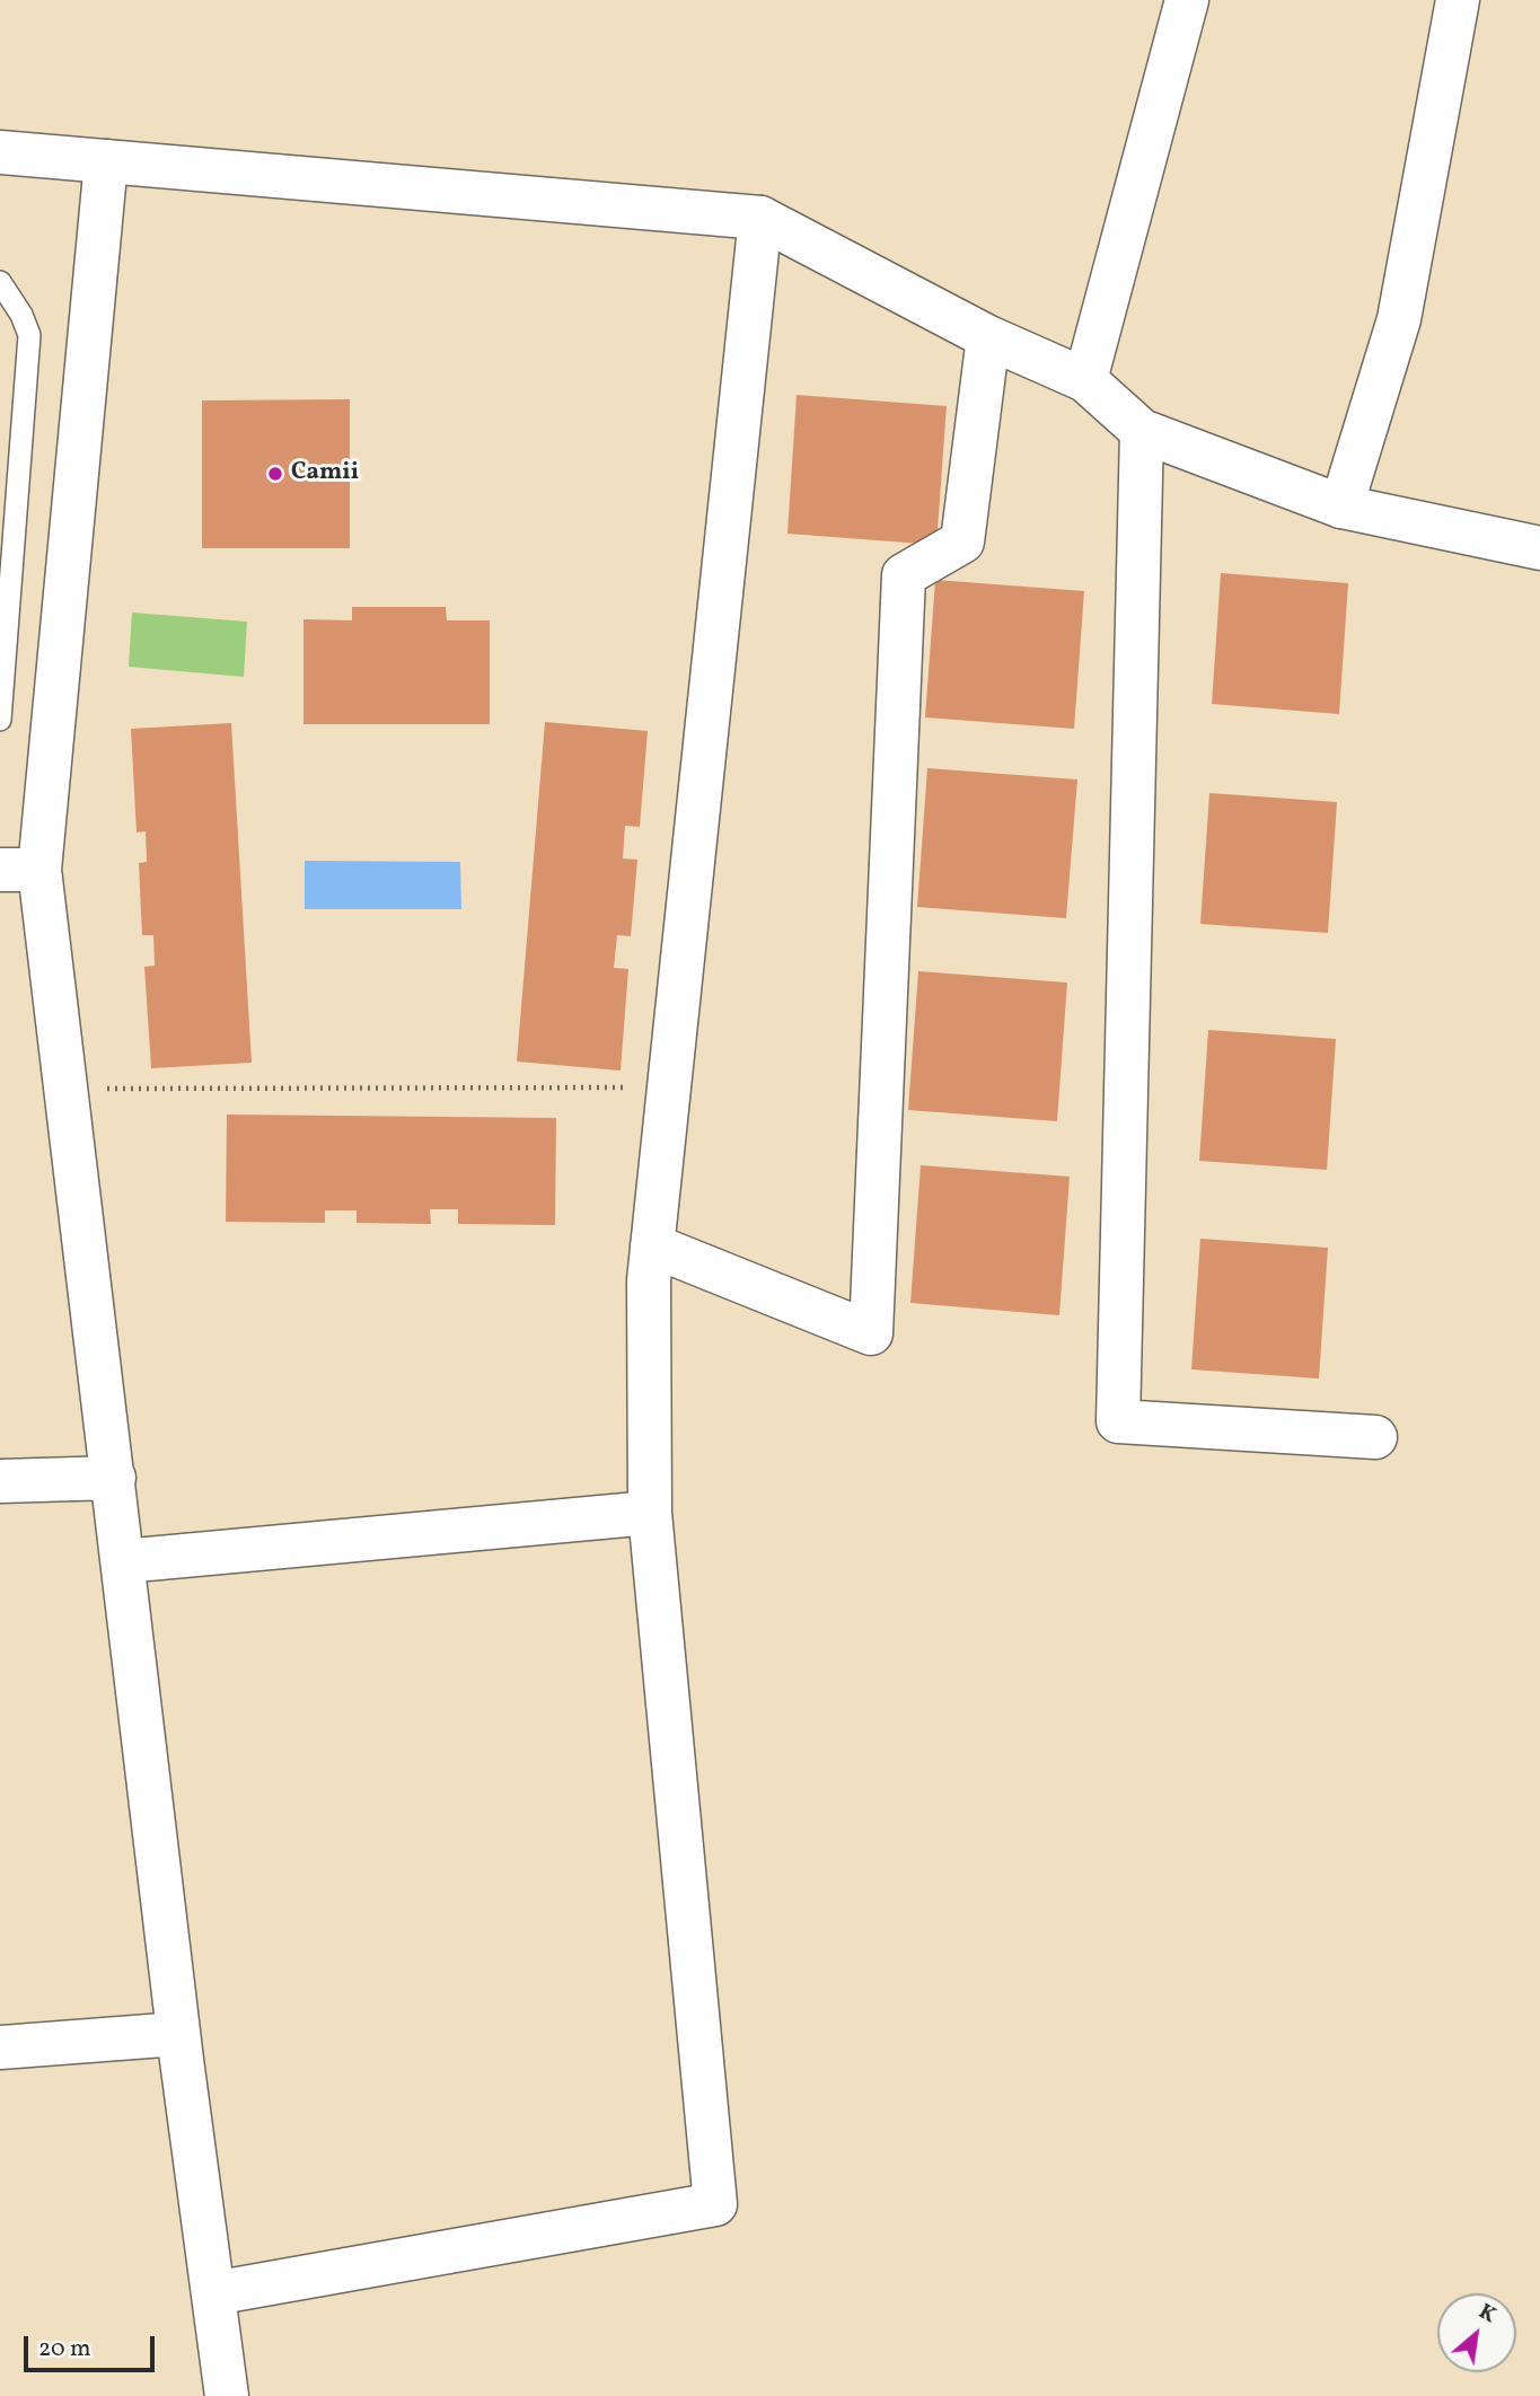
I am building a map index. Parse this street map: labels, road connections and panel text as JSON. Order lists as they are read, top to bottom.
{
  "places": ["Camii"],
  "scale_bar": "20 m",
  "north": "top right"
}
